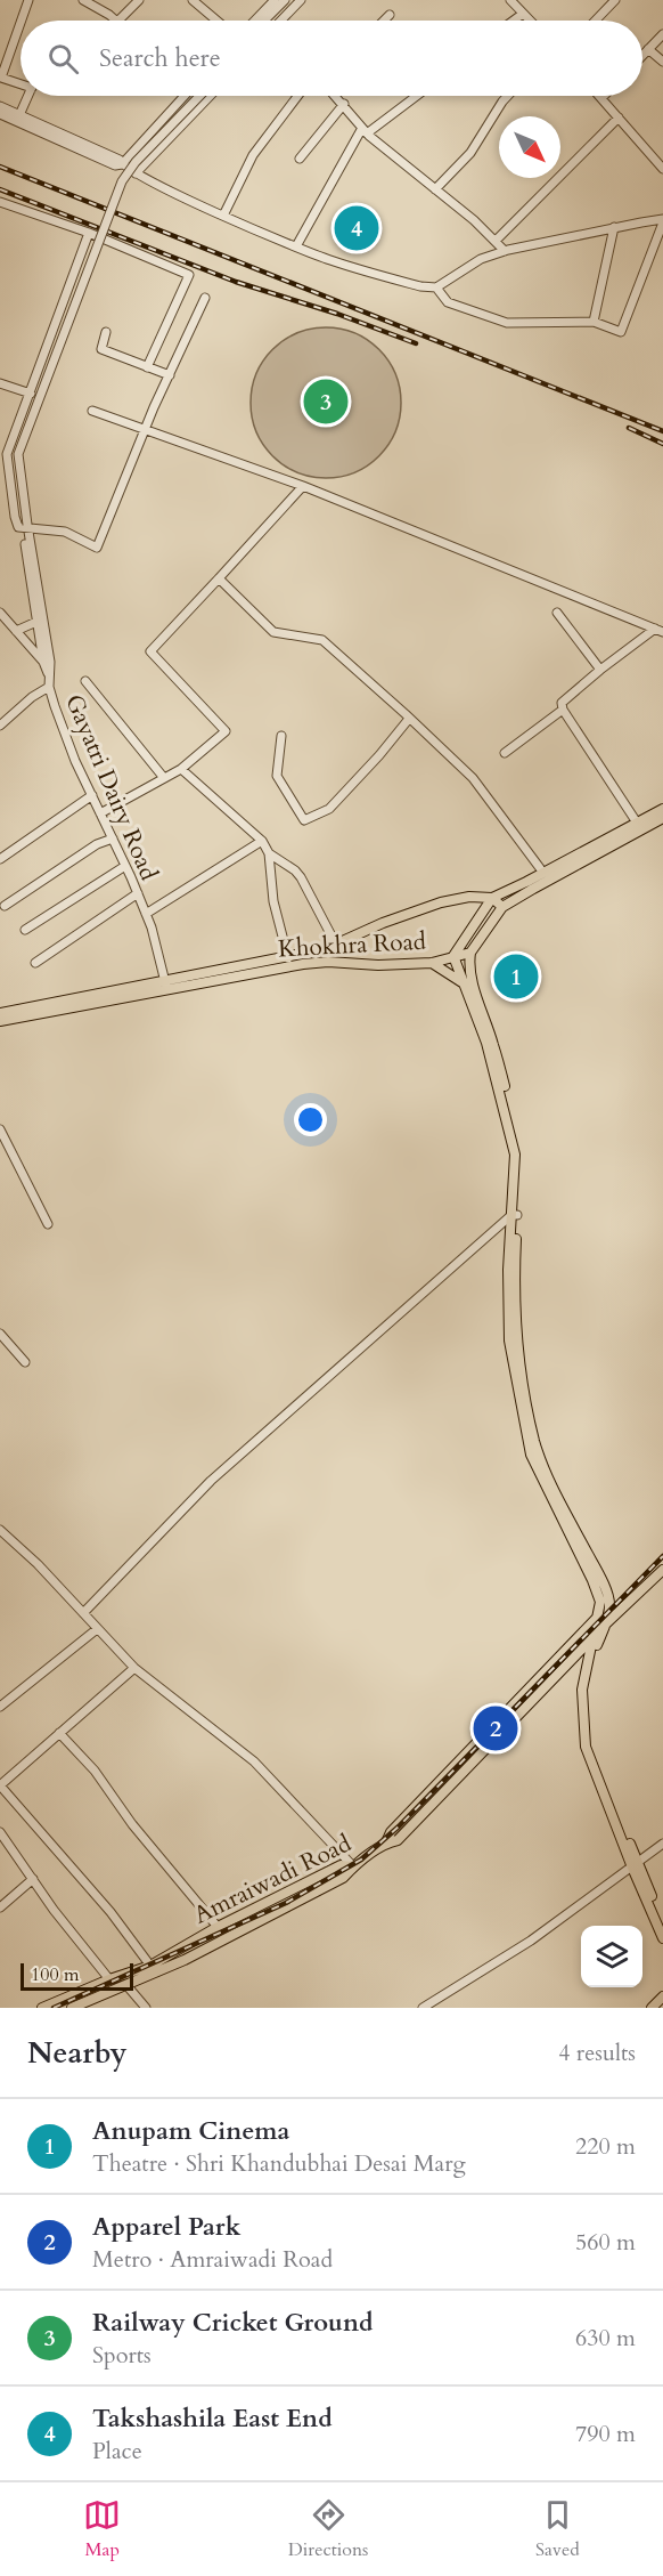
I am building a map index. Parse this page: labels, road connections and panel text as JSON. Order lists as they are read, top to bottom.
{
  "streets": {
    "main road": ["Khokhra Road", "Amraiwadi Road"],
    "street": ["Gayatri Dairy Road"]
  },
  "crossings": [
    ["Gayatri Dairy Road", "Khokhra Road"]
  ],
  "scale_bar": "100 m",
  "north": "bottom right",
  "page": {
    "search": "Search here",
    "pins": [
      "4",
      "3",
      "1",
      "2"
    ],
    "scale": "100 m",
    "heading": ["Nearby", "4 results"],
    "list": [
      {
        "mark": "1",
        "name": "Anupam Cinema",
        "note": "Theatre · Shri Khandubhai Desai Marg",
        "value": "220 m"
      },
      {
        "mark": "2",
        "name": "Apparel Park",
        "note": "Metro · Amraiwadi Road",
        "value": "560 m"
      },
      {
        "mark": "3",
        "name": "Railway Cricket Ground",
        "note": "Sports",
        "value": "630 m"
      },
      {
        "mark": "4",
        "name": "Takshashila East End",
        "note": "Place",
        "value": "790 m"
      }
    ],
    "nav": ["Map", "Directions", "Saved"]
  }
}
